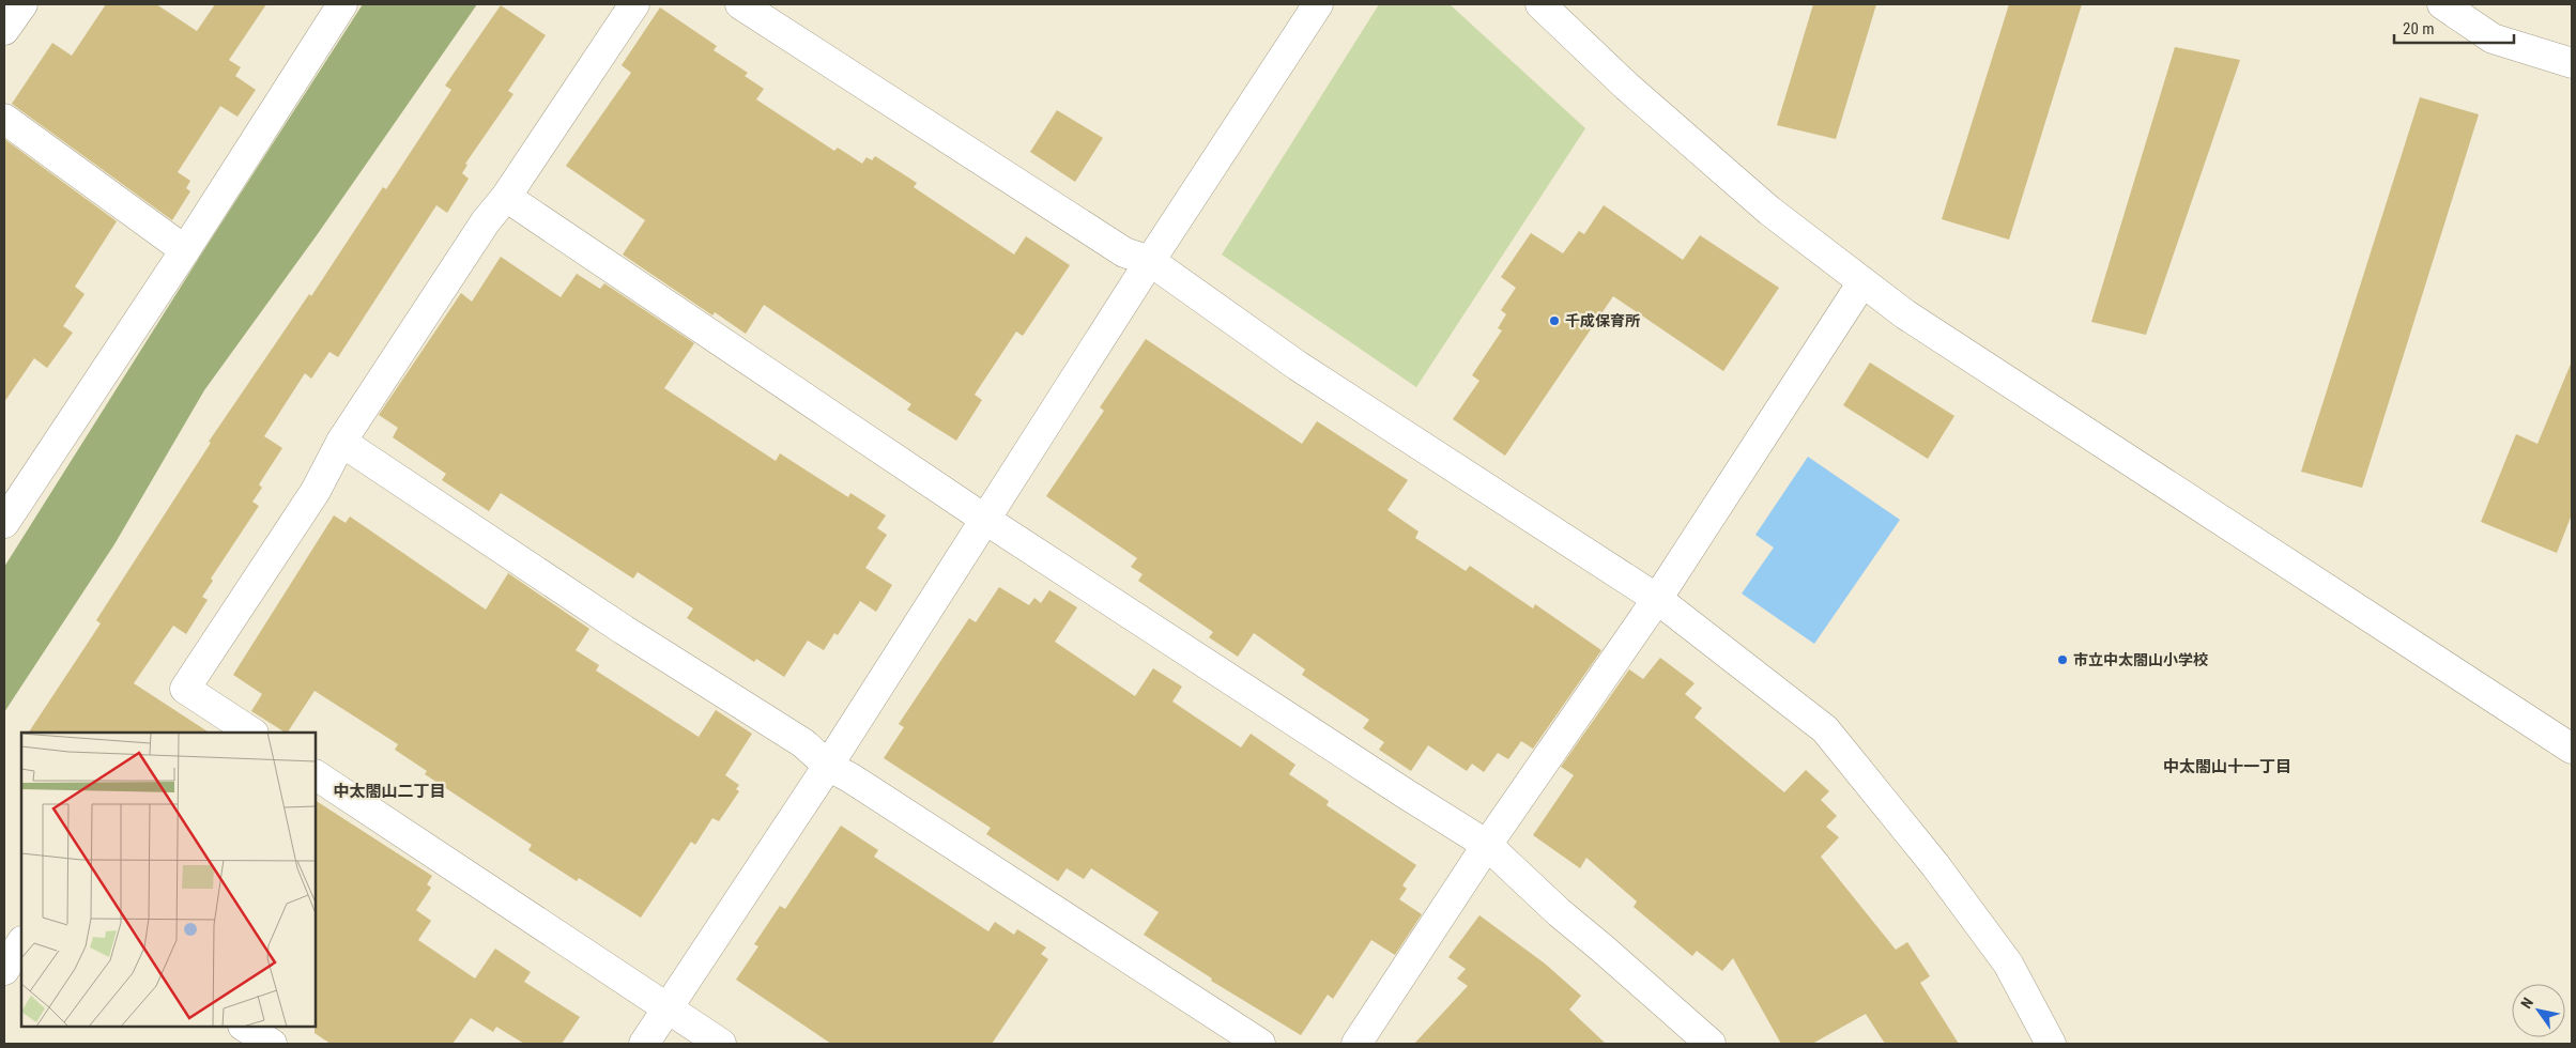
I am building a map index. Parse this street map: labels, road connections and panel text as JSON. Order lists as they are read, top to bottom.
{
  "districts": ["中太閤山十一丁目", "中太閤山二丁目"],
  "places": ["千成保育所", "市立中太閤山小学校"],
  "scale_bar": "20 m",
  "north": "top left"
}
